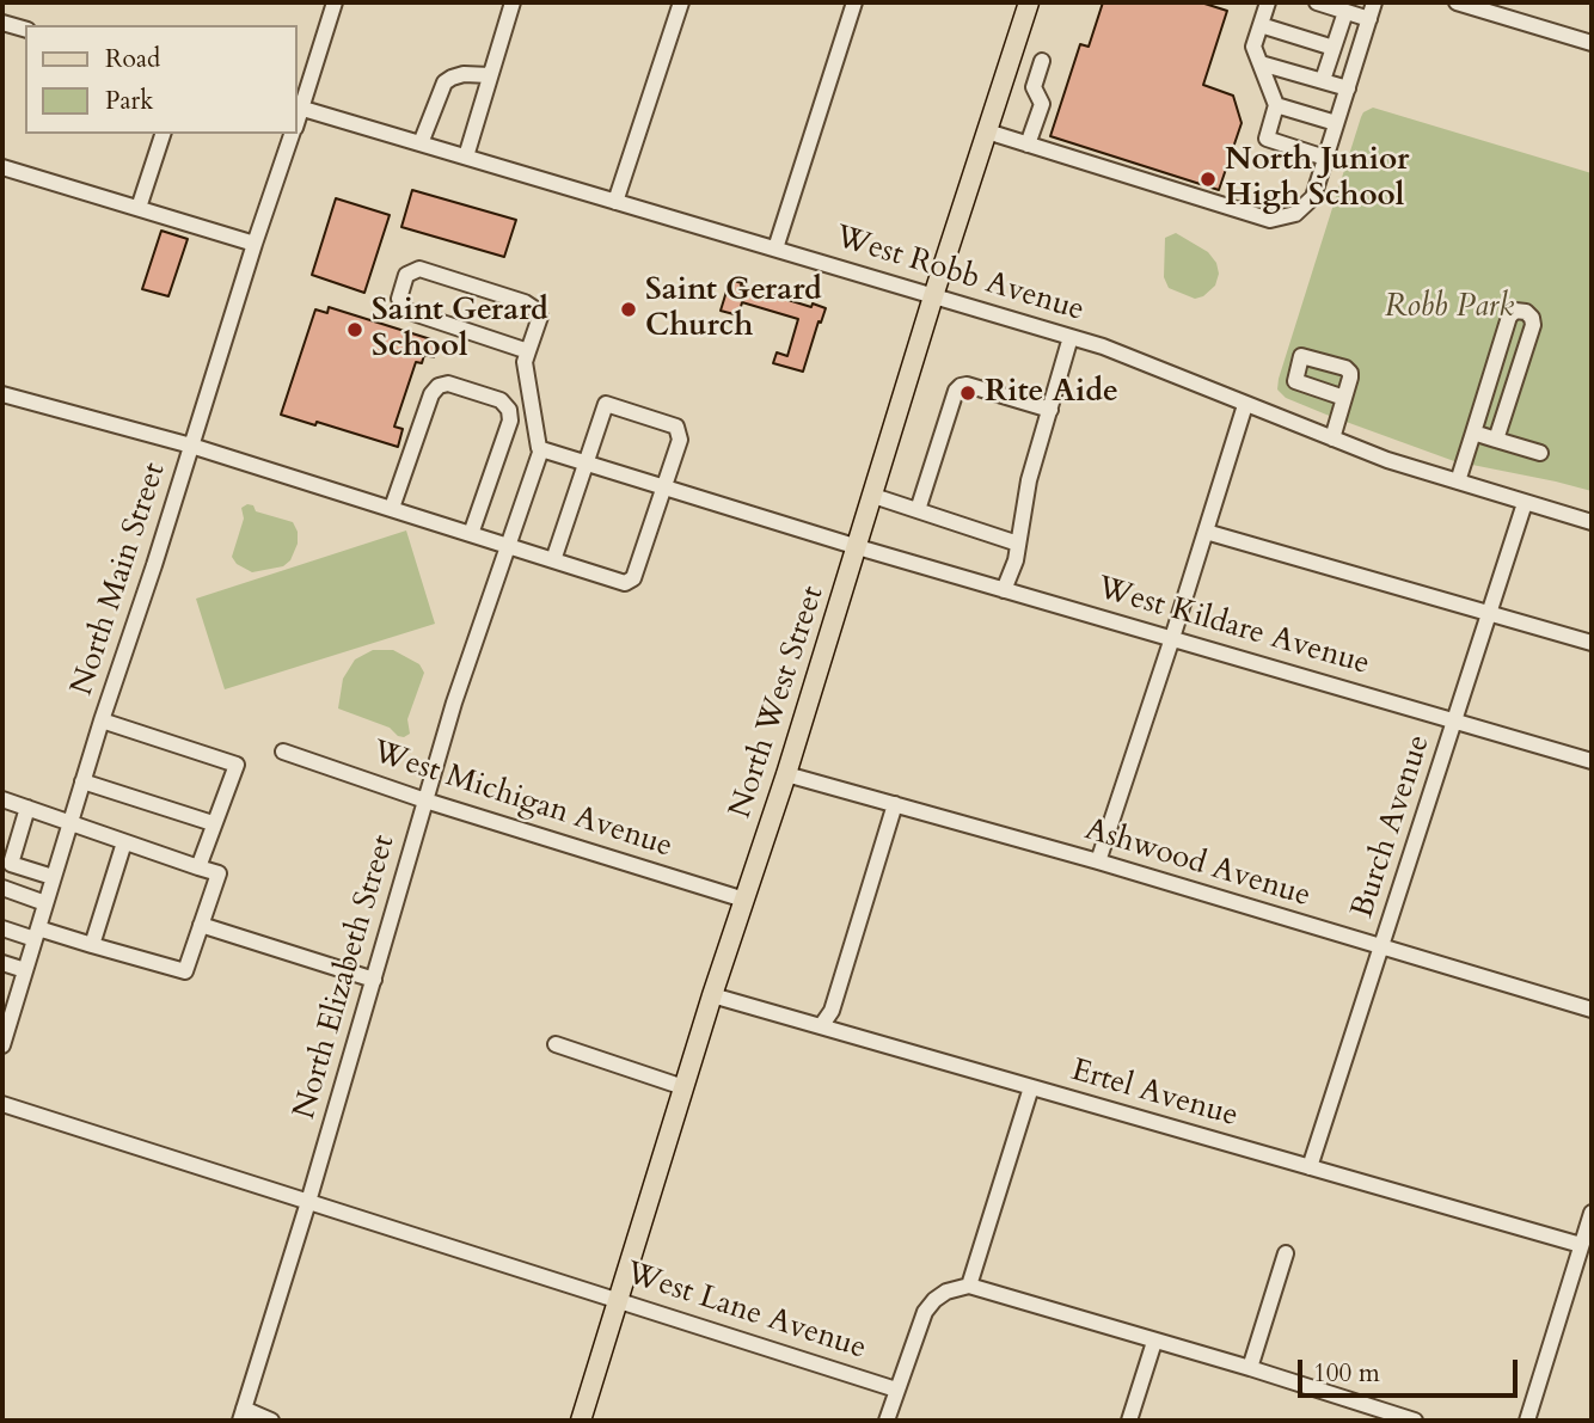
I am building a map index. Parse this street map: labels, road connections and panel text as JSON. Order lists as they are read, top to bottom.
{
  "streets": {
    "main road": ["North West Street"],
    "street": [
      "West Robb Avenue",
      "North Main Street",
      "West Kildare Avenue",
      "West Michigan Avenue",
      "Burch Avenue",
      "Ashwood Avenue",
      "North Elizabeth Street",
      "Ertel Avenue",
      "West Lane Avenue"
    ]
  },
  "crossings": [
    ["West Robb Avenue", "North Main Street"],
    ["West Robb Avenue", "North West Street"],
    ["West Robb Avenue", "Burch Avenue"],
    ["West Kildare Avenue", "North West Street"],
    ["West Kildare Avenue", "Burch Avenue"],
    ["West Kildare Avenue", "North Elizabeth Street"],
    ["North West Street", "West Michigan Avenue"],
    ["North West Street", "Ashwood Avenue"],
    ["North West Street", "Ertel Avenue"],
    ["North West Street", "West Lane Avenue"],
    ["West Michigan Avenue", "North Elizabeth Street"],
    ["Burch Avenue", "Ashwood Avenue"],
    ["Burch Avenue", "Ertel Avenue"],
    ["North Elizabeth Street", "West Lane Avenue"]
  ],
  "parks": ["Robb Park"],
  "places": [
    "North Junior High School",
    "Saint Gerard Church",
    "Saint Gerard School",
    "Rite Aide"
  ],
  "legend": ["Road", "Park"],
  "scale_bar": "100 m"
}
